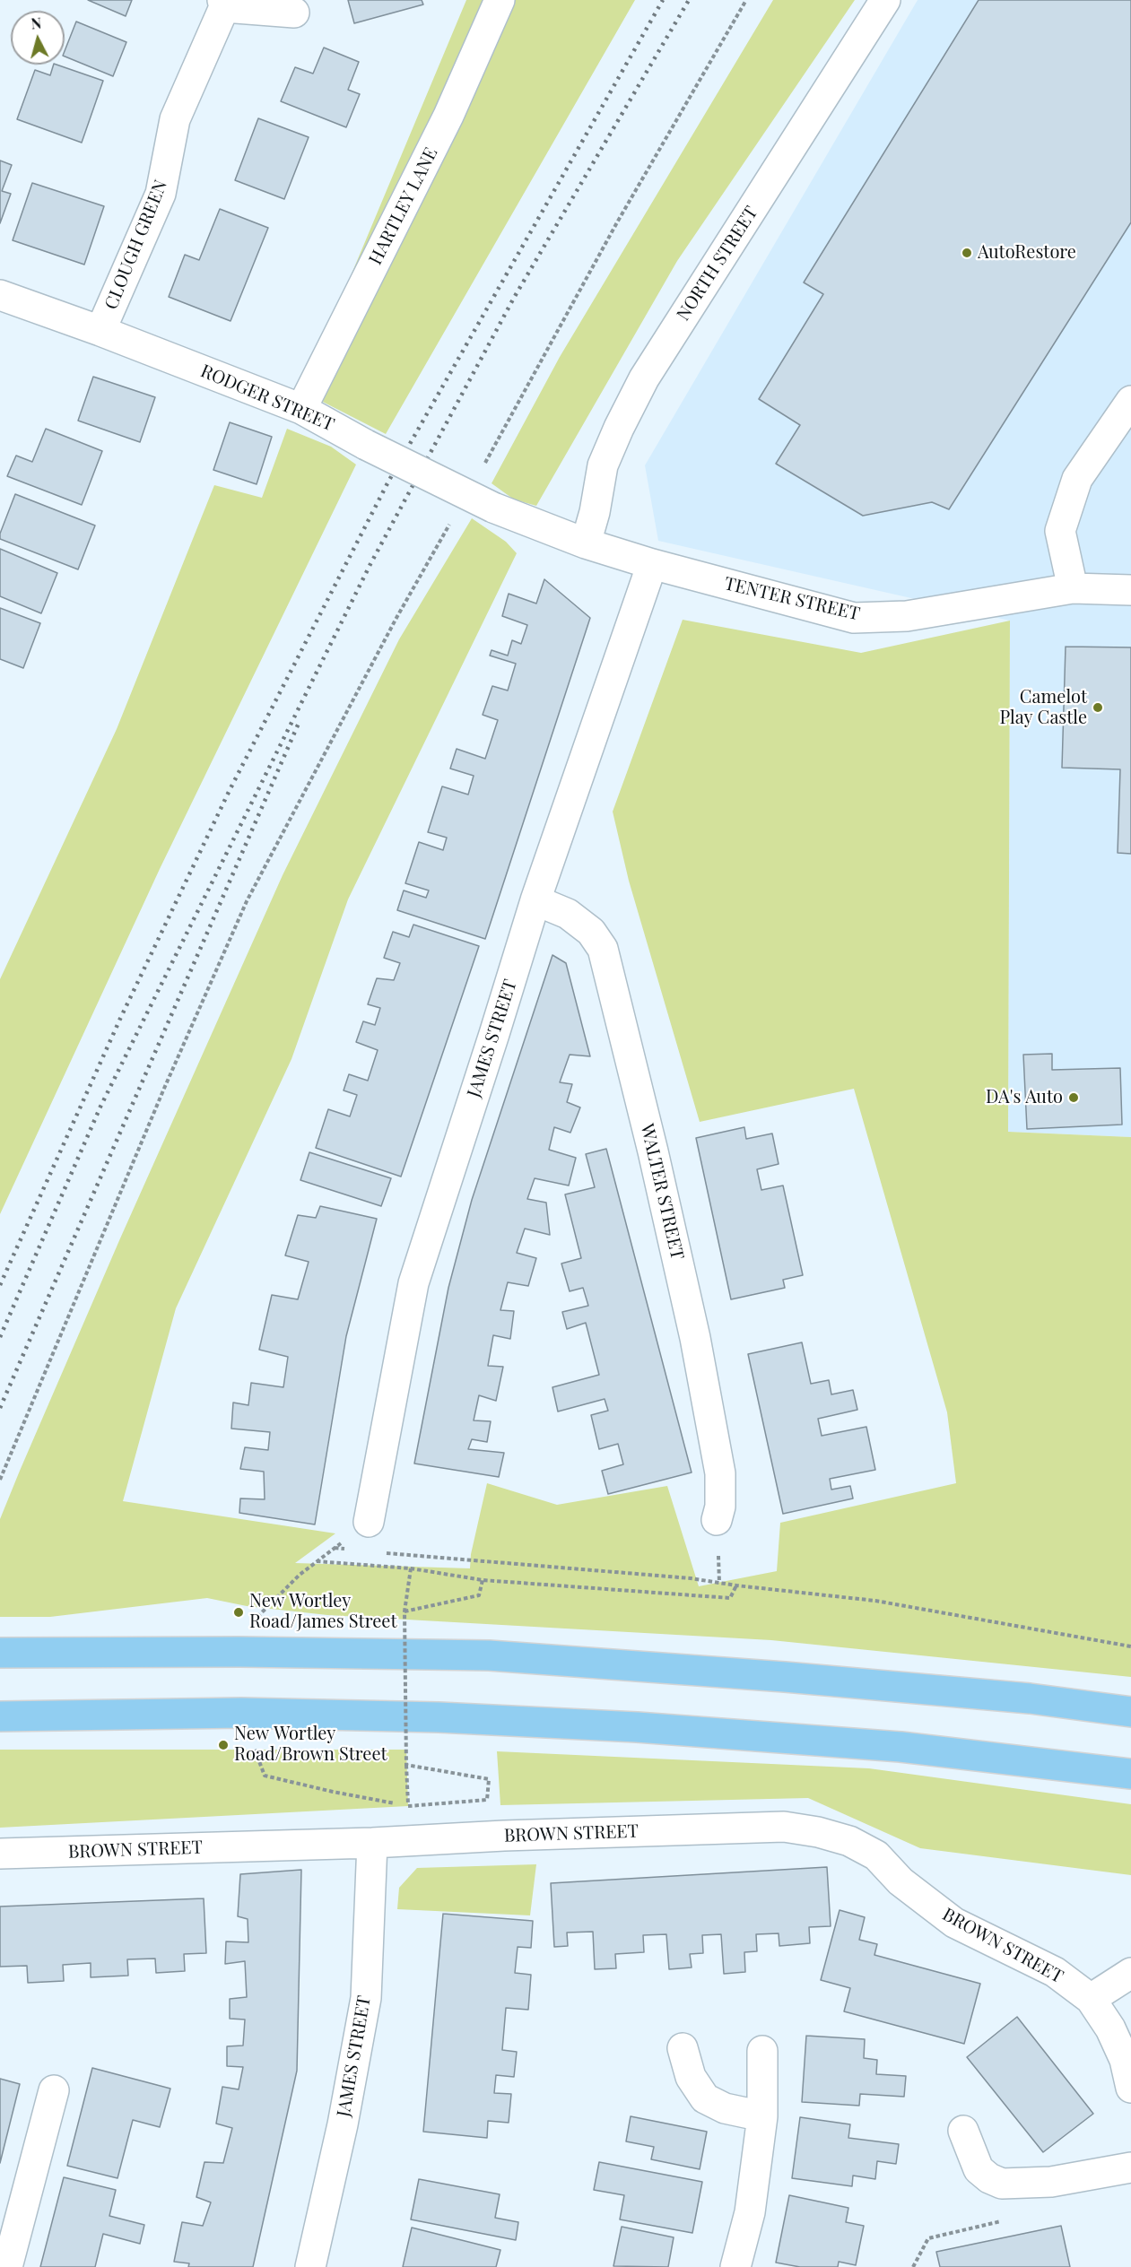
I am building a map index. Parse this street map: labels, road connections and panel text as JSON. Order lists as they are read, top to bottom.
{
  "streets": {
    "street": [
      "HARTLEY LANE",
      "CLOUGH GREEN",
      "NORTH STREET",
      "RODGER STREET",
      "TENTER STREET",
      "JAMES STREET",
      "WALTER STREET",
      "BROWN STREET"
    ]
  },
  "crossings": [
    ["HARTLEY LANE", "RODGER STREET"],
    ["CLOUGH GREEN", "RODGER STREET"],
    ["NORTH STREET", "RODGER STREET"],
    ["NORTH STREET", "TENTER STREET"],
    ["RODGER STREET", "TENTER STREET"],
    ["TENTER STREET", "JAMES STREET"],
    ["JAMES STREET", "WALTER STREET"],
    ["JAMES STREET", "BROWN STREET"]
  ],
  "places": [
    "AutoRestore",
    "Camelot Play Castle",
    "DA's Auto",
    "New Wortley Road/James Street",
    "New Wortley Road/Brown Street"
  ],
  "north": "top"
}
